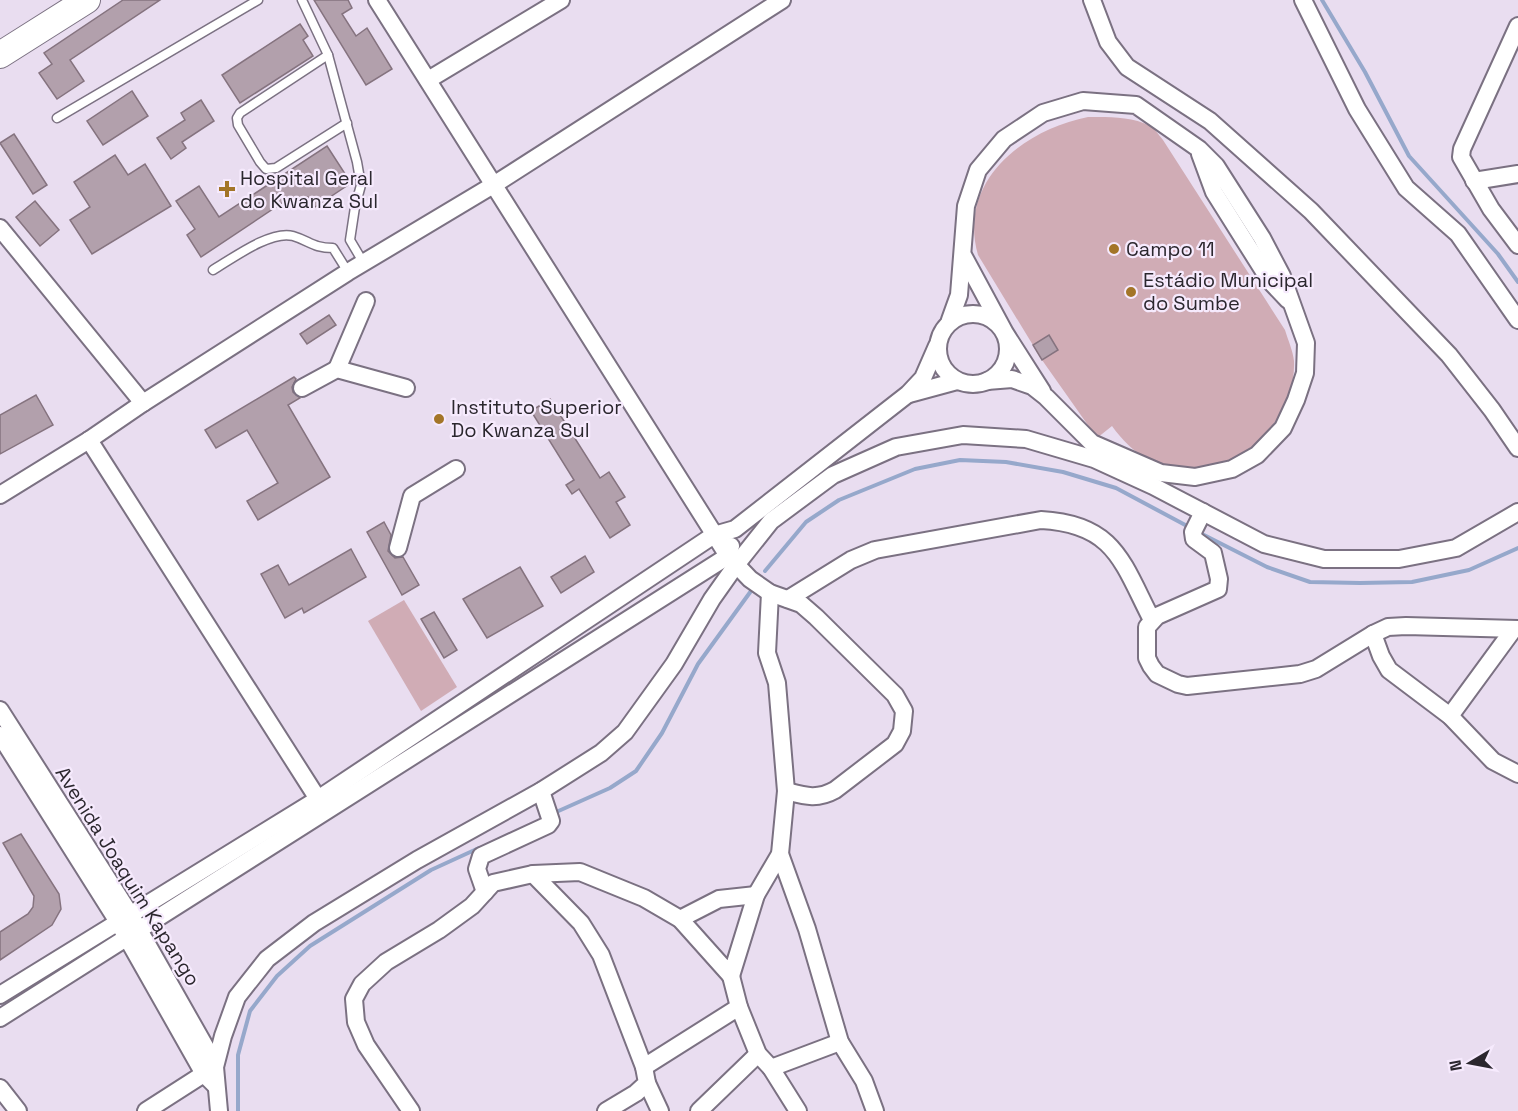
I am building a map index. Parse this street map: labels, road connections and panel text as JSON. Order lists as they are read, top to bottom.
{
  "streets": {
    "street": ["Avenida Joaquim Kapango"]
  },
  "places": {
    "health": ["Hospital Geral do Kwanza Sul"],
    "other": ["Campo 11", "Estádio Municipal do Sumbe", "Instituto Superior Do Kwanza Sul"]
  },
  "north": "left"
}
